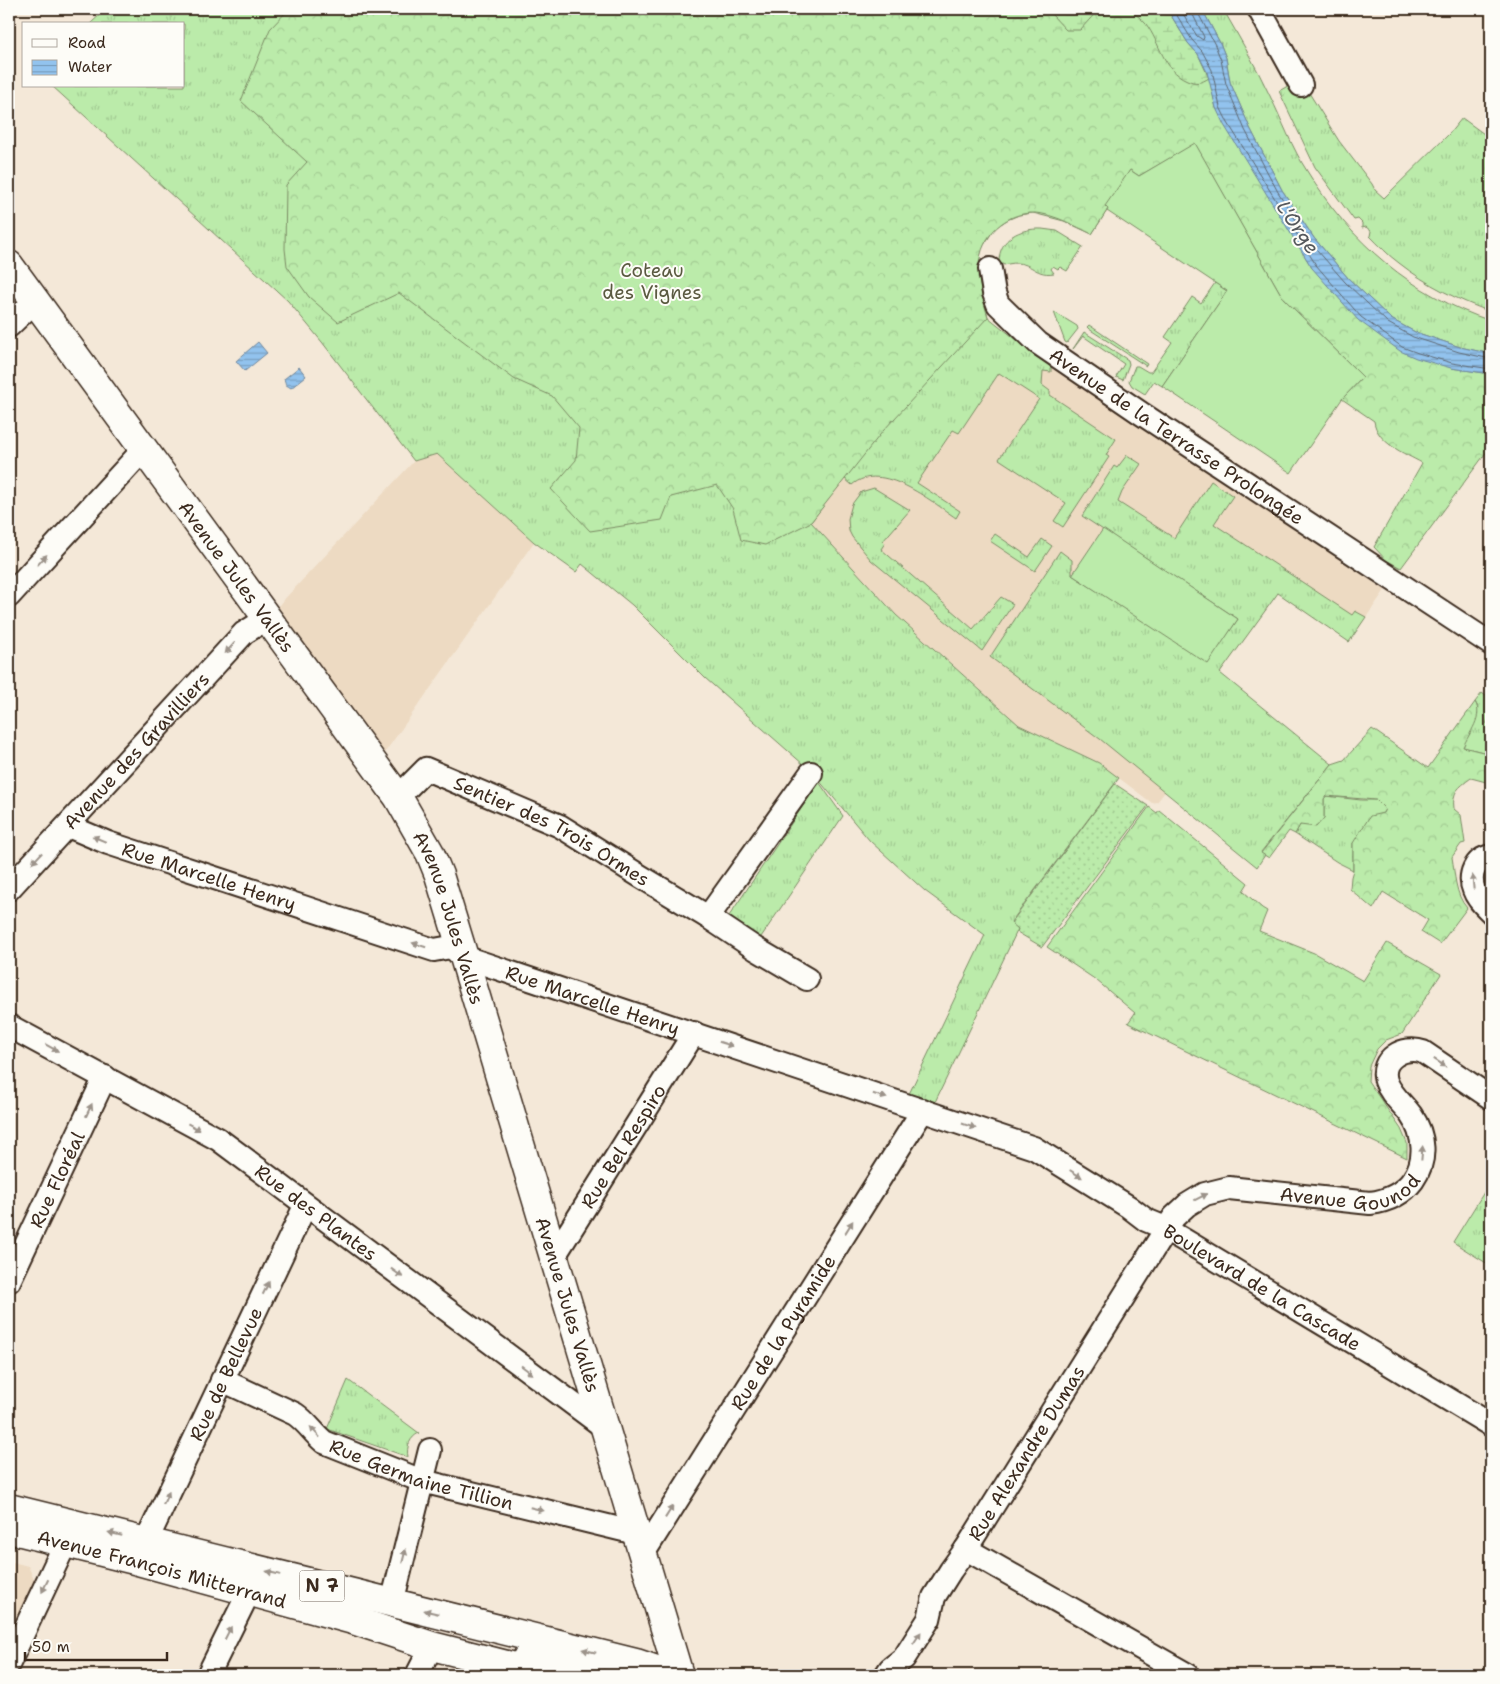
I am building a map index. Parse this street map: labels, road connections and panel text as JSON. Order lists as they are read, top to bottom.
{
  "streets": {
    "main road": ["Avenue Jules Vallès", "Avenue François Mitterrand", "N 7"],
    "street": [
      "Avenue de la Terrasse Prolongée",
      "Avenue des Gravilliers",
      "Sentier des Trois Ormes",
      "Rue Marcelle Henry",
      "Rue Bel Respiro",
      "Rue Floréal",
      "Avenue Gounod",
      "Rue des Plantes",
      "Boulevard de la Cascade",
      "Rue de la Pyramide",
      "Rue de Bellevue",
      "Rue Alexandre Dumas",
      "Rue Germaine Tillion"
    ]
  },
  "crossings": [
    ["Avenue Jules Vallès", "Avenue des Gravilliers"],
    ["Avenue Jules Vallès", "Sentier des Trois Ormes"],
    ["Avenue Jules Vallès", "Rue Marcelle Henry"],
    ["Avenue Jules Vallès", "Rue Bel Respiro"],
    ["Avenue Jules Vallès", "Rue des Plantes"],
    ["Avenue Jules Vallès", "Rue de la Pyramide"],
    ["Avenue Jules Vallès", "Rue Germaine Tillion"],
    ["Avenue Jules Vallès", "Avenue François Mitterrand"],
    ["Avenue des Gravilliers", "Rue Marcelle Henry"],
    ["Rue Marcelle Henry", "Rue Bel Respiro"],
    ["Rue Marcelle Henry", "Boulevard de la Cascade"],
    ["Rue Marcelle Henry", "Rue de la Pyramide"],
    ["Rue Floréal", "Rue des Plantes"],
    ["Avenue Gounod", "Boulevard de la Cascade"],
    ["Avenue Gounod", "Rue Alexandre Dumas"],
    ["Rue des Plantes", "Rue de Bellevue"],
    ["Boulevard de la Cascade", "Rue Alexandre Dumas"],
    ["Rue de la Pyramide", "Rue Germaine Tillion"],
    ["Rue de Bellevue", "Rue Germaine Tillion"],
    ["Rue de Bellevue", "Avenue François Mitterrand"]
  ],
  "one_way": [
    "Rue Floréal",
    "Rue des Plantes",
    "Rue de la Pyramide",
    "Rue de Bellevue"
  ],
  "water": ["L'Orge"],
  "parks": ["Coteau des Vignes"],
  "legend": ["Road", "Water"],
  "scale_bar": "50 m"
}
